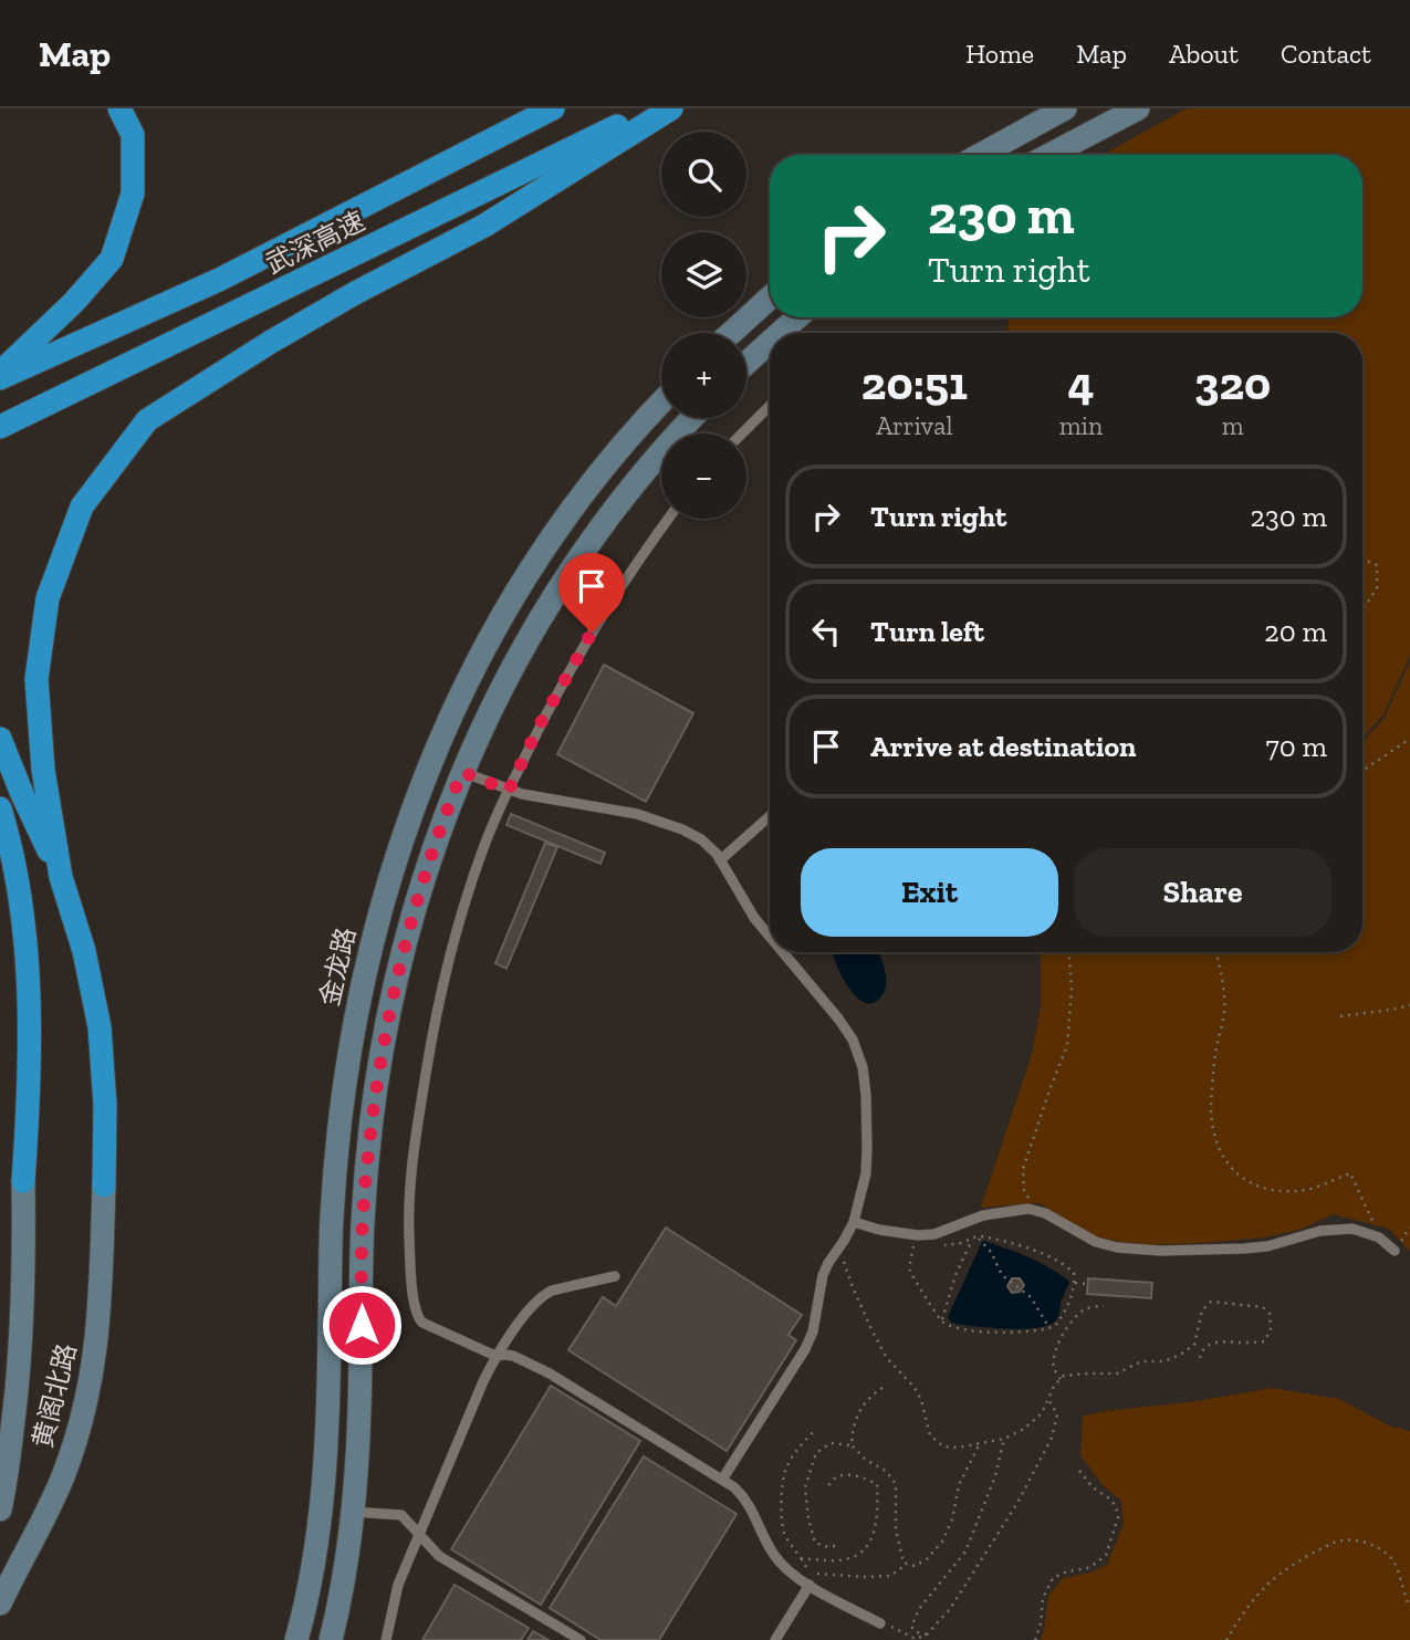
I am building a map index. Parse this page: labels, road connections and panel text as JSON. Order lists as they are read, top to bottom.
{
  "streets": {
    "highway": ["武深高速"],
    "street": ["金龙路", "黄阁北路"]
  },
  "page": {
    "header": "Map",
    "nav": [
      "Home",
      "Map",
      "About",
      "Contact"
    ],
    "map_buttons": ["+", "−"],
    "turn": ["230 m", "Turn right"],
    "eta": [
      "20:51",
      "Arrival",
      "4",
      "min",
      "320",
      "m"
    ],
    "list": [
      {
        "name": "Turn right",
        "value": "230 m"
      },
      {
        "name": "Turn left",
        "value": "20 m"
      },
      {
        "name": "Arrive at destination",
        "value": "70 m"
      }
    ],
    "buttons": ["Exit", "Share"]
  }
}
